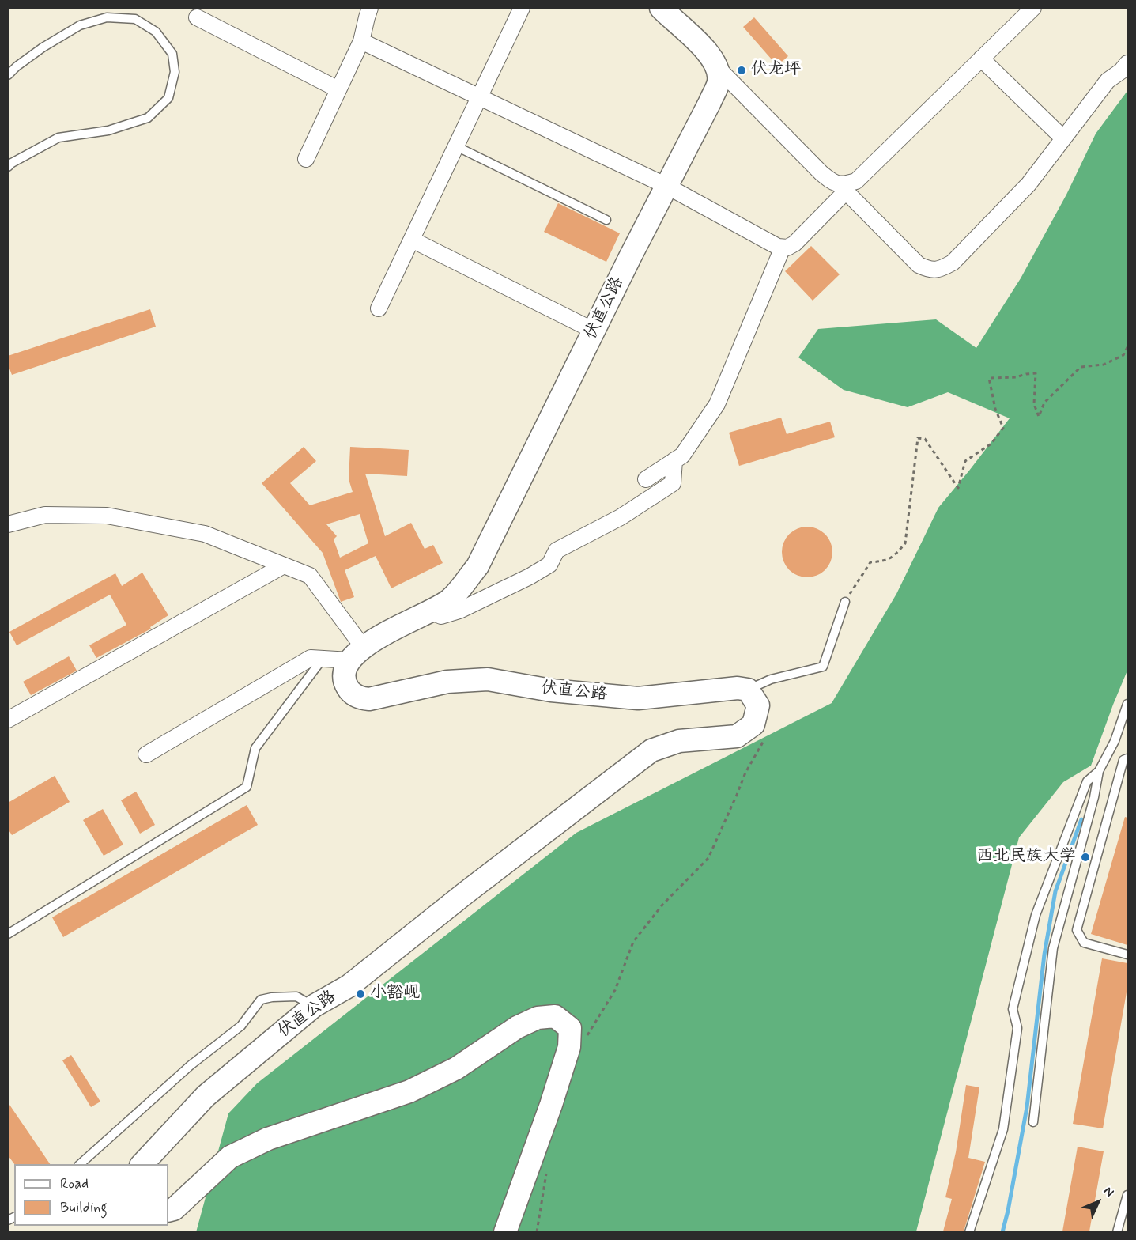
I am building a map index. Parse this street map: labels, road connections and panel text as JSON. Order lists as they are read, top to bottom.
{
  "streets": {
    "main road": ["伏直公路"]
  },
  "places": ["伏龙坪", "西北民族大学", "小豁岘"],
  "legend": ["Road", "Building"],
  "north": "top right"
}
